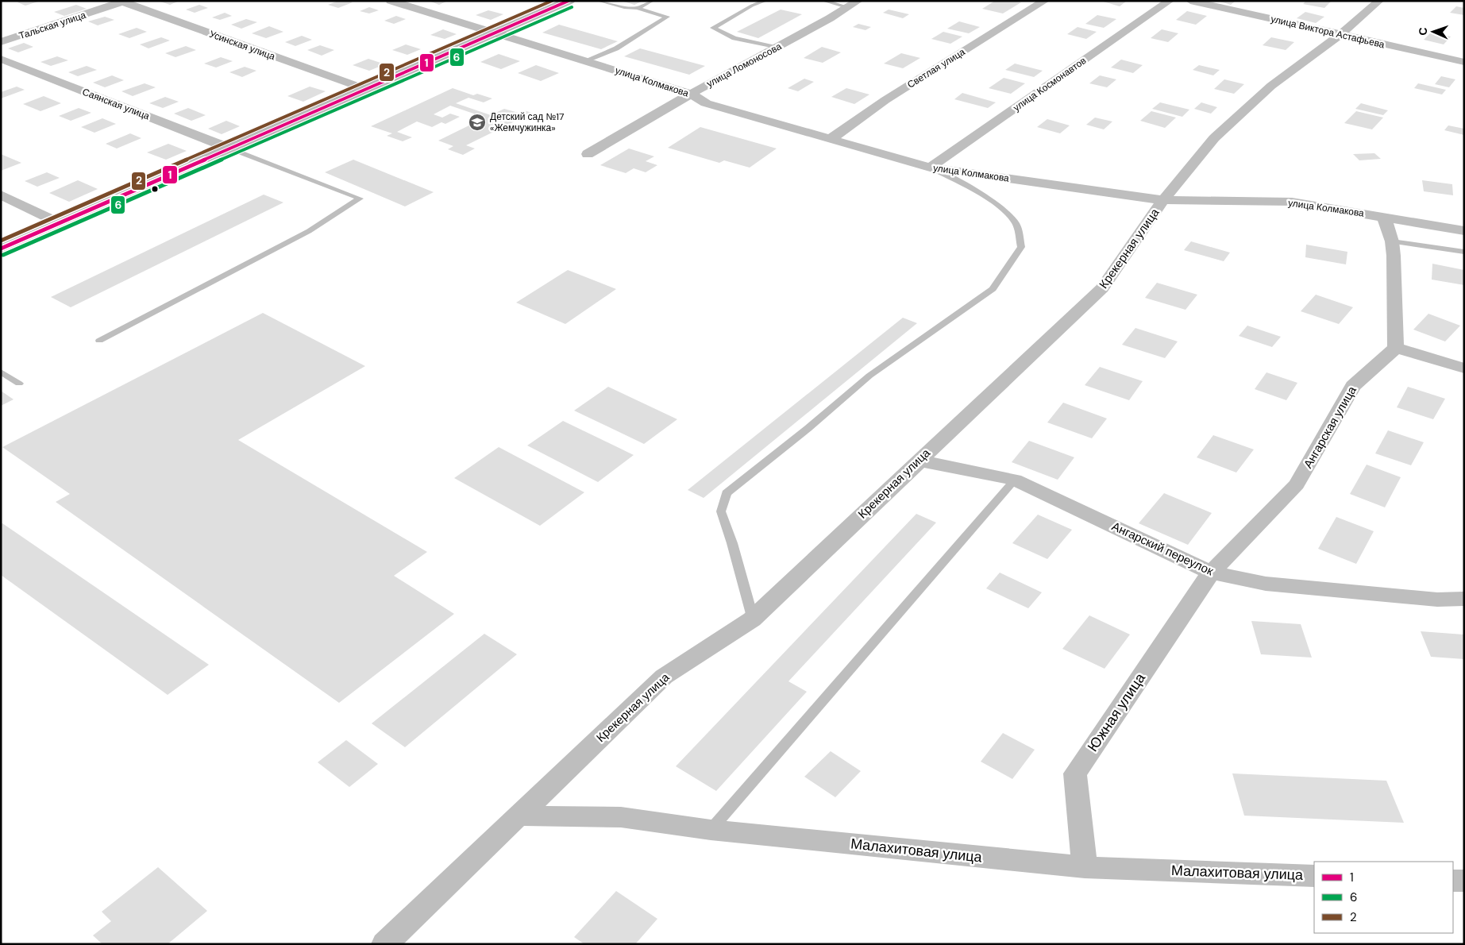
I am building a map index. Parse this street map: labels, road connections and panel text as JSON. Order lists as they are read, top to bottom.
{
  "streets": {
    "street": [
      "Тальская улица",
      "улица Виктора Астафьева",
      "Усинская улица",
      "улица Ломоносова",
      "Светлая улица",
      "улица Колмакова",
      "улица Космонавтов",
      "Саянская улица",
      "Крекерная улица",
      "Ангарская улица",
      "Ангарский переулок",
      "Южная улица",
      "Малахитовая улица"
    ]
  },
  "crossings": [
    ["Тальская улица", "Усинская улица"],
    ["улица Виктора Астафьева", "Крекерная улица"],
    ["улица Ломоносова", "улица Колмакова"],
    ["Светлая улица", "улица Колмакова"],
    ["улица Колмакова", "улица Космонавтов"],
    ["улица Колмакова", "Крекерная улица"],
    ["Крекерная улица", "Ангарский переулок"],
    ["Крекерная улица", "Малахитовая улица"],
    ["Ангарская улица", "Ангарский переулок"],
    ["Ангарская улица", "Южная улица"],
    ["Ангарский переулок", "Южная улица"],
    ["Южная улица", "Малахитовая улица"]
  ],
  "places": {
    "school or university": ["Детский сад №17 «Жемчужинка»"]
  },
  "lines": ["transit line 1", "transit line 2", "transit line 6"],
  "legend": ["1", "6", "2"],
  "north": "left"
}
